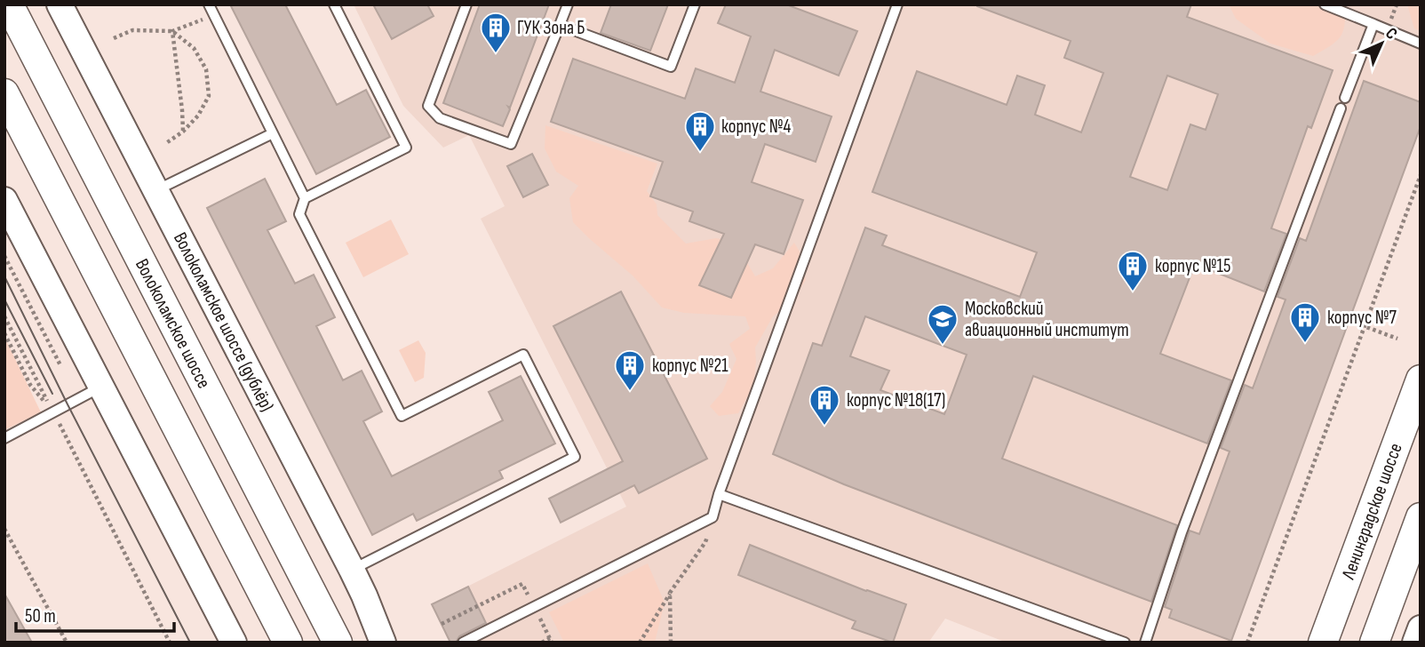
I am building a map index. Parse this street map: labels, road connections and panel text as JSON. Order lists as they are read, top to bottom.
{
  "streets": {
    "main road": ["Волоколамское шоссе (дублёр)", "Волоколамское шоссе", "Ленинградское шоссе"]
  },
  "places": {
    "building": [
      "ГУК Зона Б",
      "корпус №4",
      "корпус №15",
      "корпус №7",
      "корпус №21",
      "корпус №18(17)"
    ],
    "school or university": ["Московский авиационный институт"]
  },
  "scale_bar": "50 m",
  "north": "top right"
}
